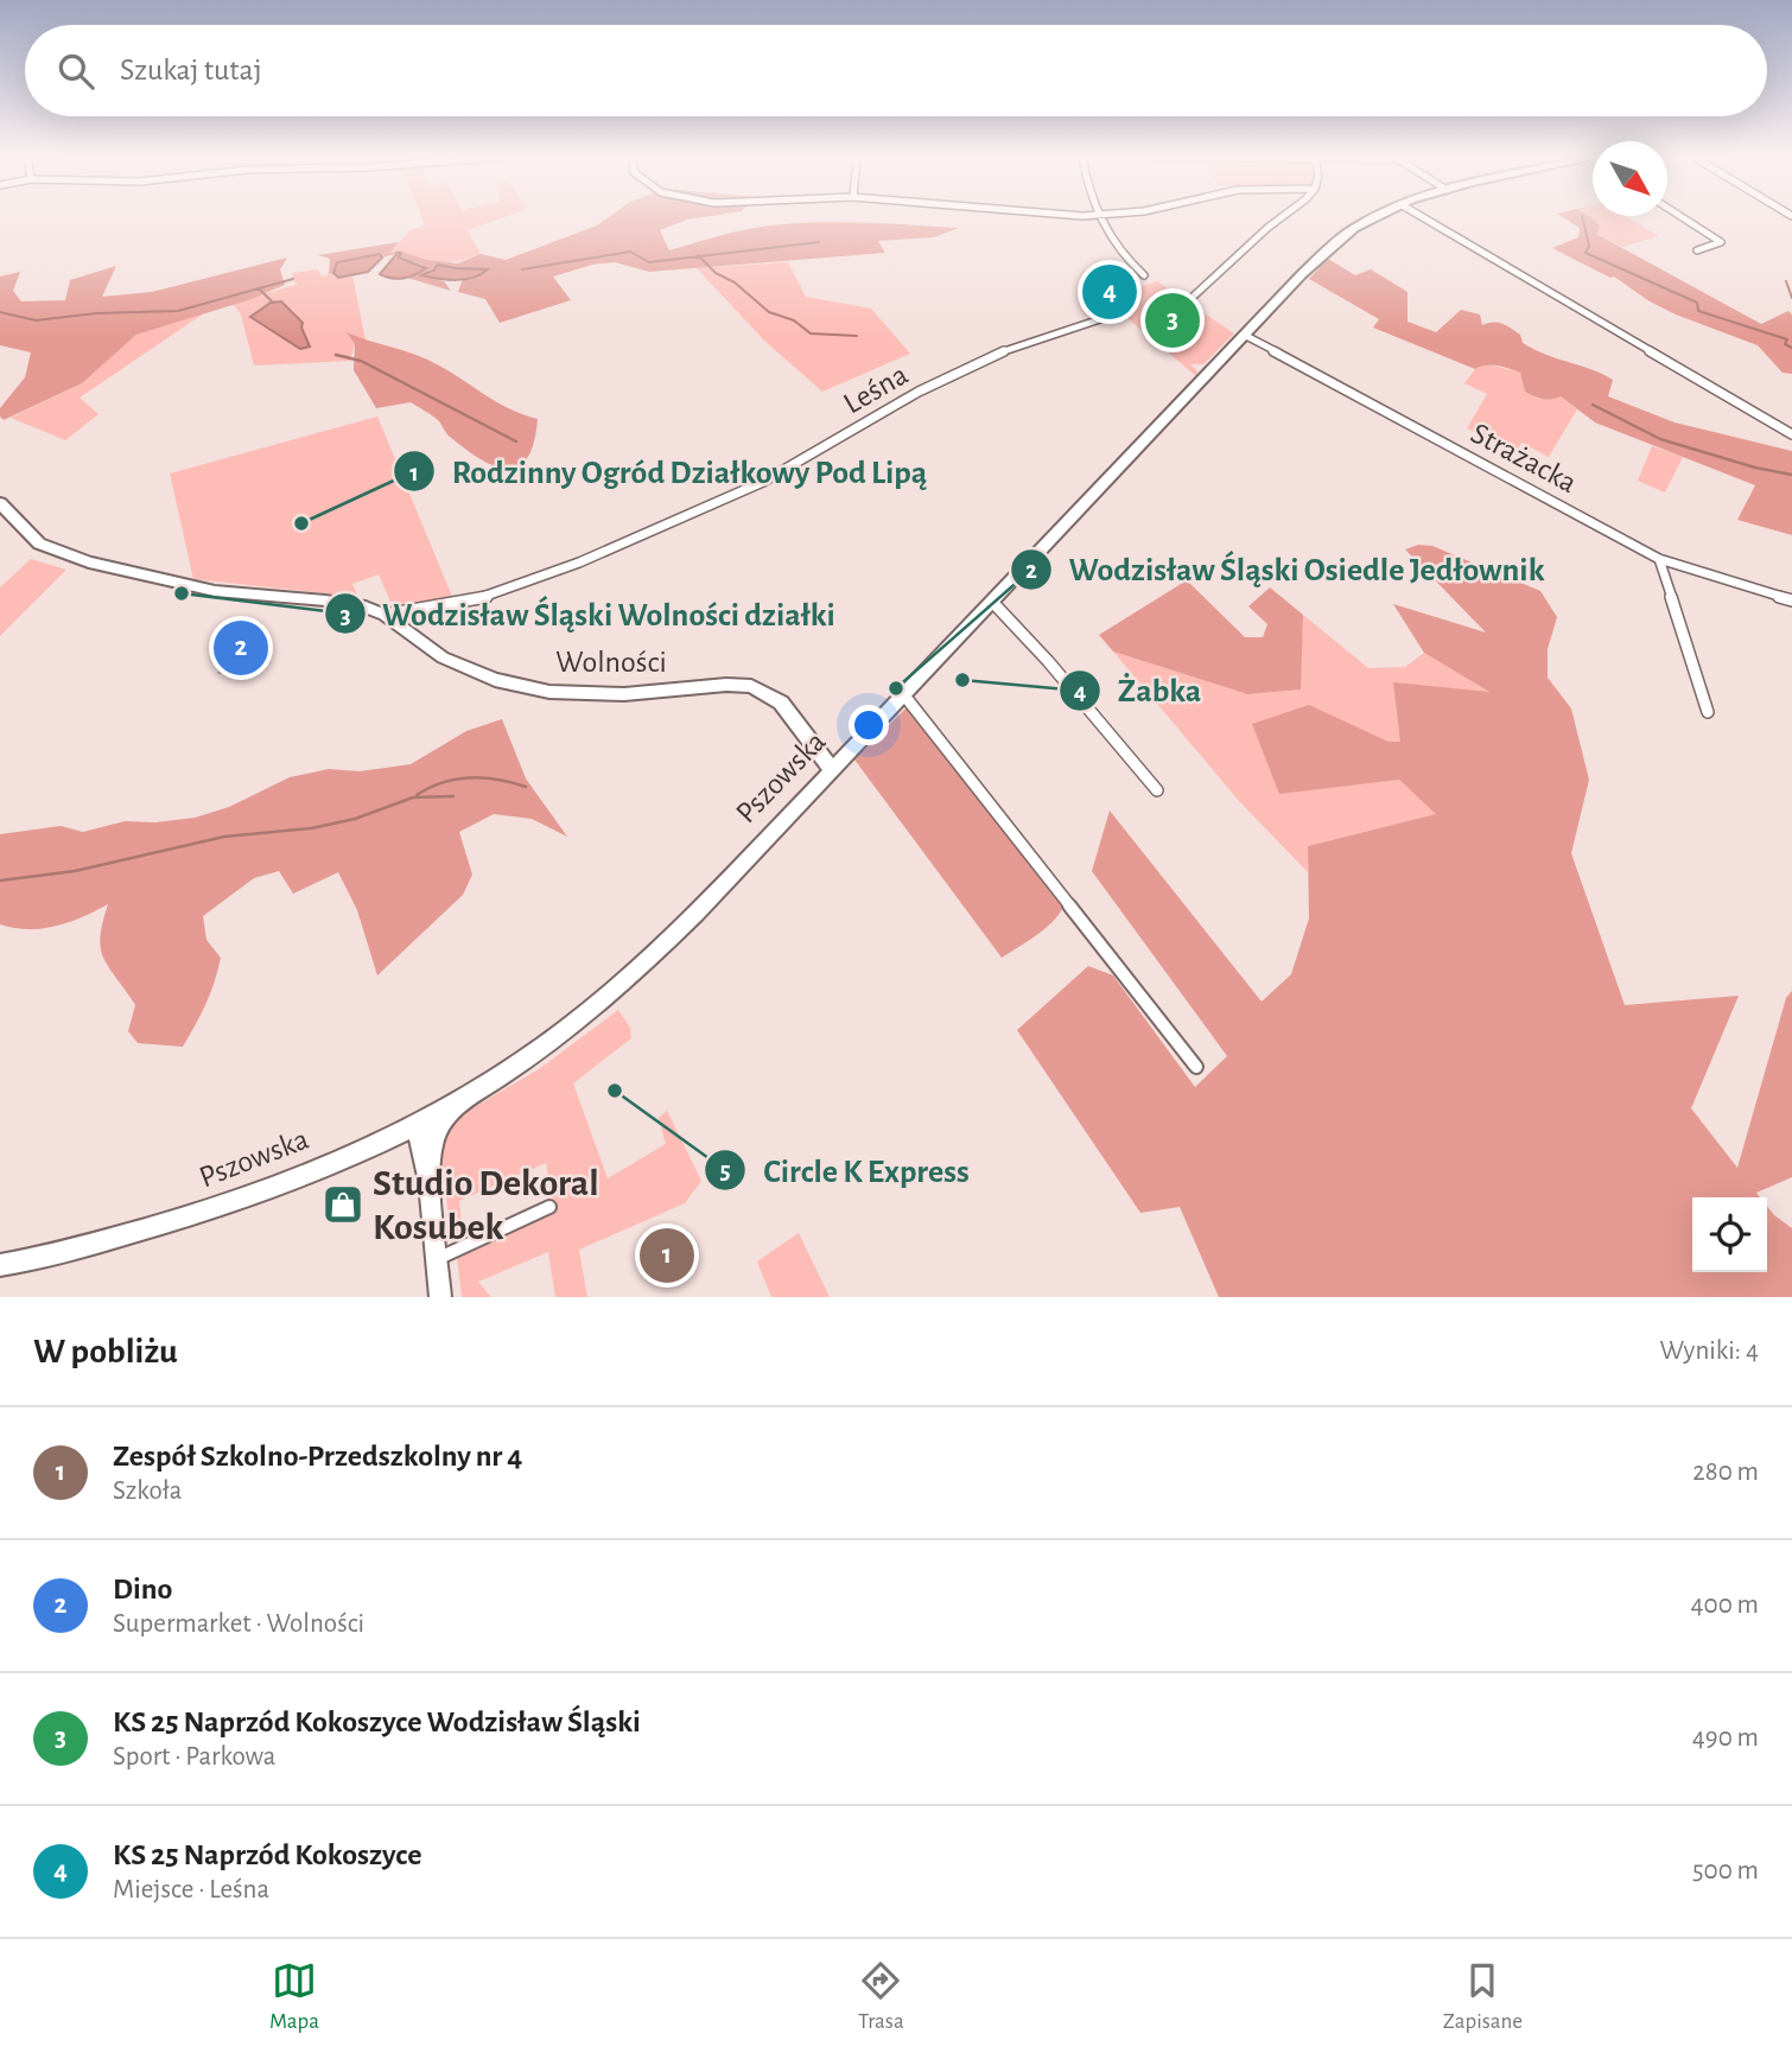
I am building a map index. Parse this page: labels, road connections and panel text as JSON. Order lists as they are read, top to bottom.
{
  "streets": {
    "main road": ["Wolności", "Pszowska"],
    "street": ["Leśna", "Strażacka"]
  },
  "crossings": [
    ["Leśna", "Wolności"],
    ["Strażacka", "Pszowska"],
    ["Wolności", "Pszowska"]
  ],
  "places": {
    "other": [
      "Rodzinny Ogród Działkowy Pod Lipą",
      "Wodzisław Śląski Wolności działki",
      "Żabka",
      "Wodzisław Śląski Osiedle Jedłownik",
      "Circle K Express"
    ],
    "shop": ["Studio Dekoral Kosubek"]
  },
  "north": "bottom right",
  "page": {
    "search": "Szukaj tutaj",
    "pins": [
      "4",
      "3",
      "2",
      "1"
    ],
    "heading": ["W pobliżu", "Wyniki: 4"],
    "list": [
      {
        "mark": "1",
        "name": "Zespół Szkolno-Przedszkolny nr 4",
        "note": "Szkoła",
        "value": "280 m"
      },
      {
        "mark": "2",
        "name": "Dino",
        "note": "Supermarket · Wolności",
        "value": "400 m"
      },
      {
        "mark": "3",
        "name": "KS 25 Naprzód Kokoszyce Wodzisław Śląski",
        "note": "Sport · Parkowa",
        "value": "490 m"
      },
      {
        "mark": "4",
        "name": "KS 25 Naprzód Kokoszyce",
        "note": "Miejsce · Leśna",
        "value": "500 m"
      }
    ],
    "nav": ["Mapa", "Trasa", "Zapisane"]
  }
}
